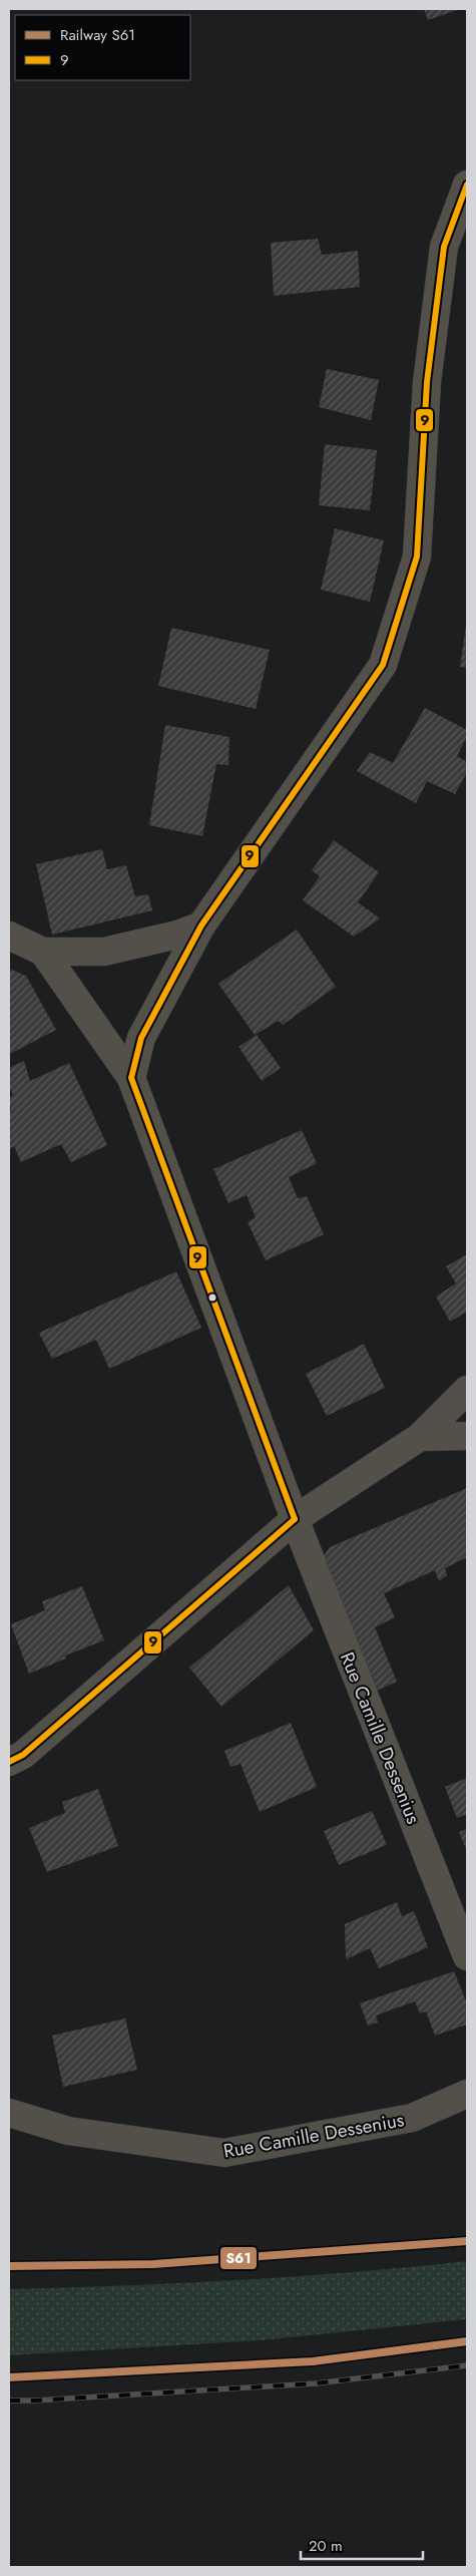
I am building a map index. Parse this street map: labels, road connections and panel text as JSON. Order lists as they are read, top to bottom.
{
  "streets": {
    "street": ["Rue Camille Dessenius"]
  },
  "lines": ["transit line 9", "rail line S61"],
  "legend": ["Railway S61", "9"],
  "scale_bar": "20 m"
}
